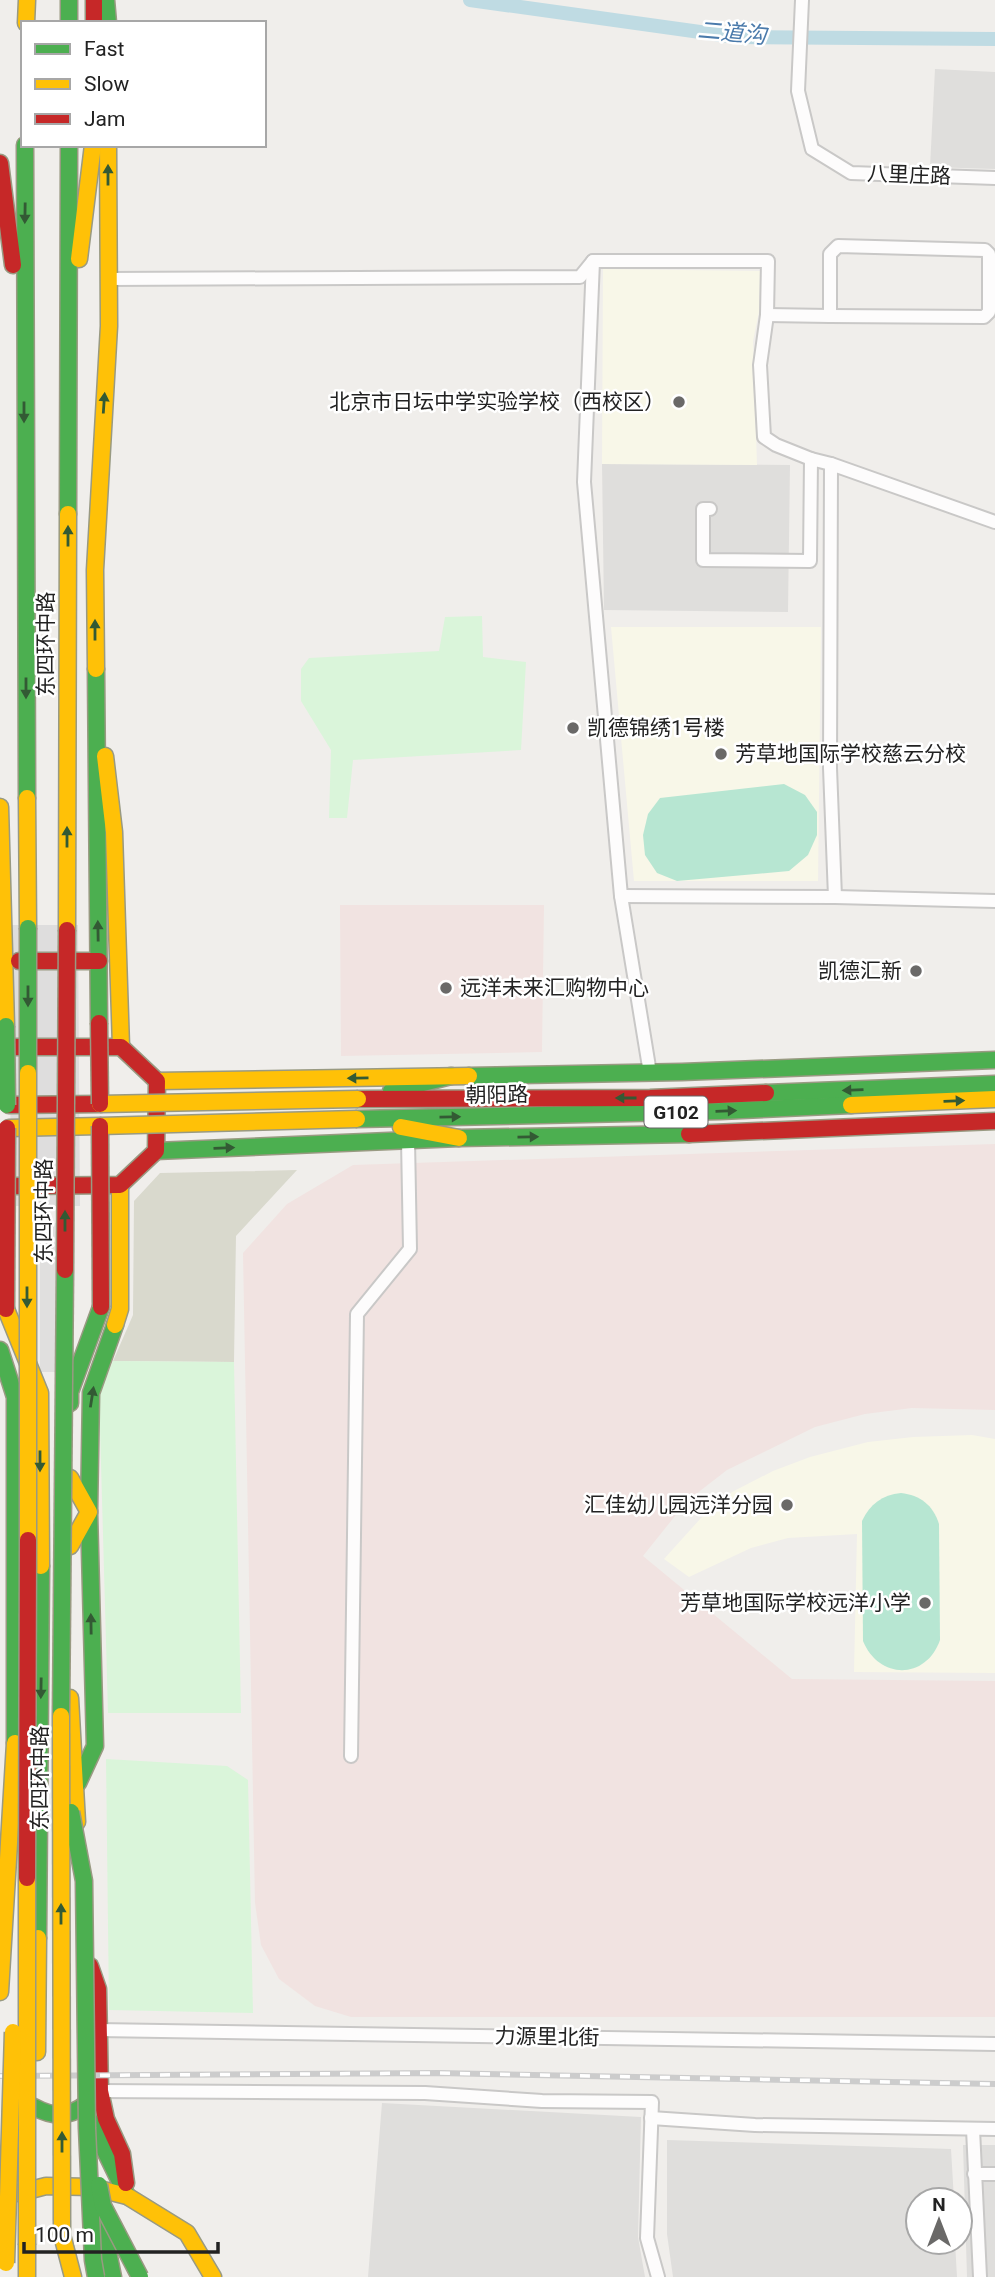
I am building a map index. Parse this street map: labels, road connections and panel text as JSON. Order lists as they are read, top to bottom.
{
  "streets": {
    "main road": ["东四环中路", "朝阳路", "G102"],
    "street": ["八里庄路", "力源里北街"]
  },
  "crossings": [
    ["东四环中路", "朝阳路"],
    ["东四环中路", "力源里北街"]
  ],
  "water": ["二道沟"],
  "places": [
    "北京市日坛中学实验学校（西校区）",
    "凯德锦绣1号楼",
    "芳草地国际学校慈云分校",
    "凯德汇新",
    "远洋未来汇购物中心",
    "汇佳幼儿园远洋分园",
    "芳草地国际学校远洋小学"
  ],
  "legend": ["Fast", "Slow", "Jam"],
  "scale_bar": "100 m",
  "north": "top"
}
